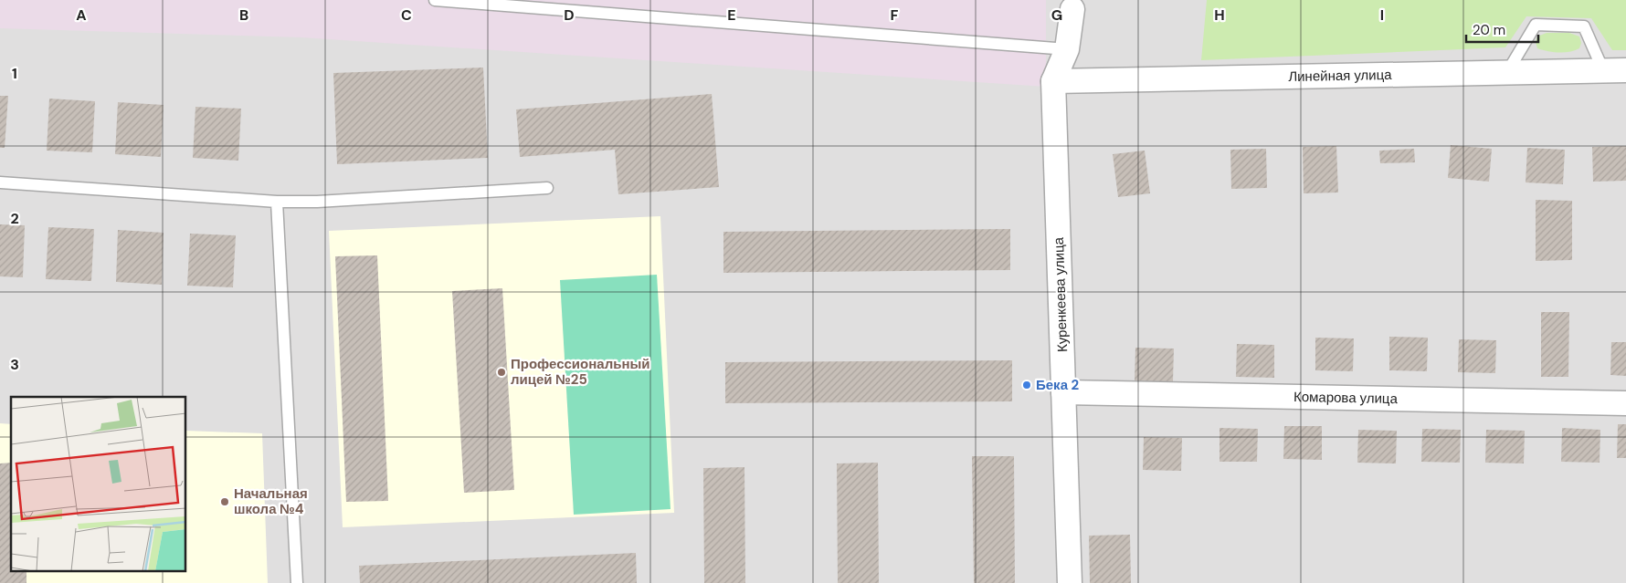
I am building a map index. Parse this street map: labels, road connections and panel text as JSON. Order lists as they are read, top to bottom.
{
  "streets": {
    "street": ["Линейная улица", "Куренкеева улица", "Комарова улица"]
  },
  "crossings": [
    ["Линейная улица", "Куренкеева улица"],
    ["Куренкеева улица", "Комарова улица"]
  ],
  "places": ["Профессиональный лицей №25", "Бека 2", "Начальная школа №4"],
  "scale_bar": "20 m",
  "grid": {
    "columns": [
      "A",
      "B",
      "C",
      "D",
      "E",
      "F",
      "G",
      "H",
      "I"
    ],
    "rows": ["1", "2", "3"]
  }
}
